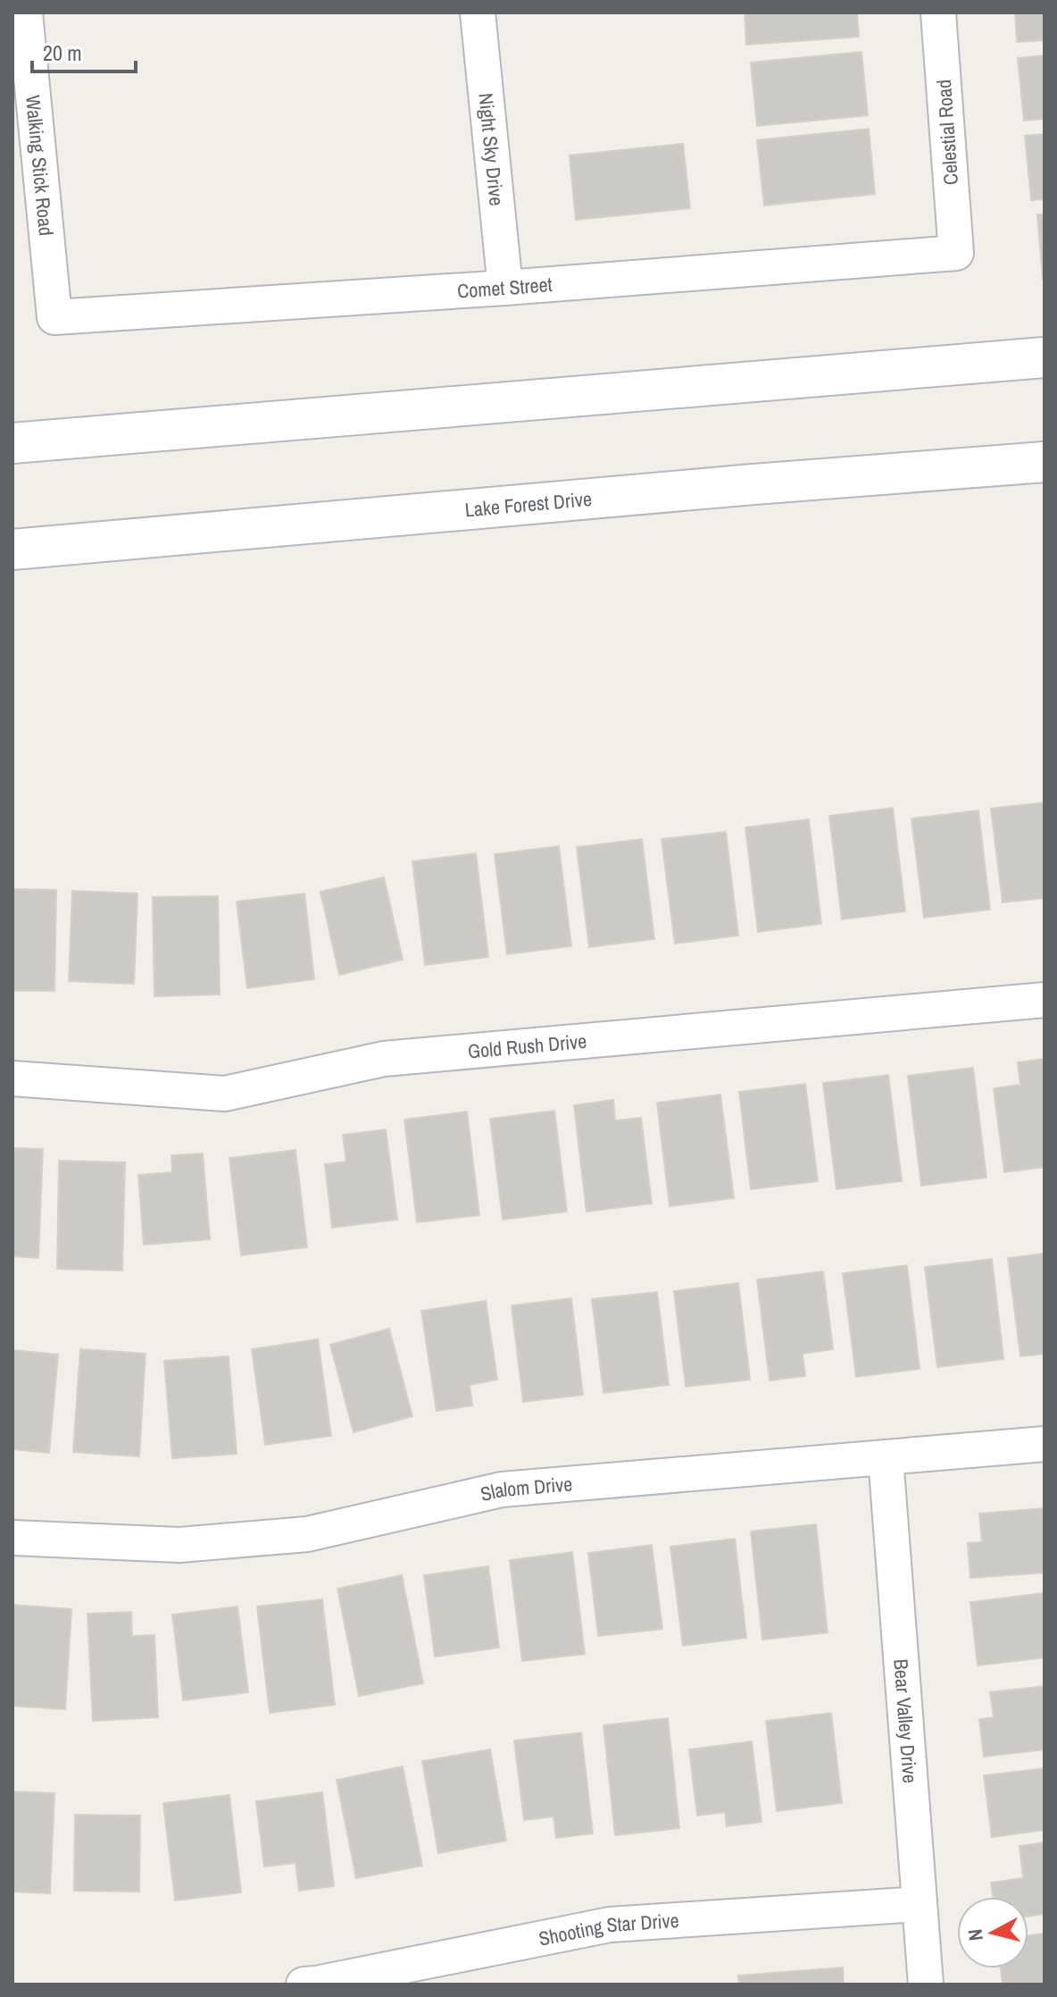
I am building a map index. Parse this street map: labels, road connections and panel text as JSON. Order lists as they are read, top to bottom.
{
  "streets": {
    "main road": ["Lake Forest Drive"],
    "street": [
      "Celestial Road",
      "Night Sky Drive",
      "Walking Stick Road",
      "Comet Street",
      "Gold Rush Drive",
      "Slalom Drive",
      "Bear Valley Drive",
      "Shooting Star Drive"
    ]
  },
  "crossings": [
    ["Celestial Road", "Comet Street"],
    ["Night Sky Drive", "Comet Street"],
    ["Walking Stick Road", "Comet Street"],
    ["Slalom Drive", "Bear Valley Drive"],
    ["Bear Valley Drive", "Shooting Star Drive"]
  ],
  "scale_bar": "20 m",
  "north": "left"
}
